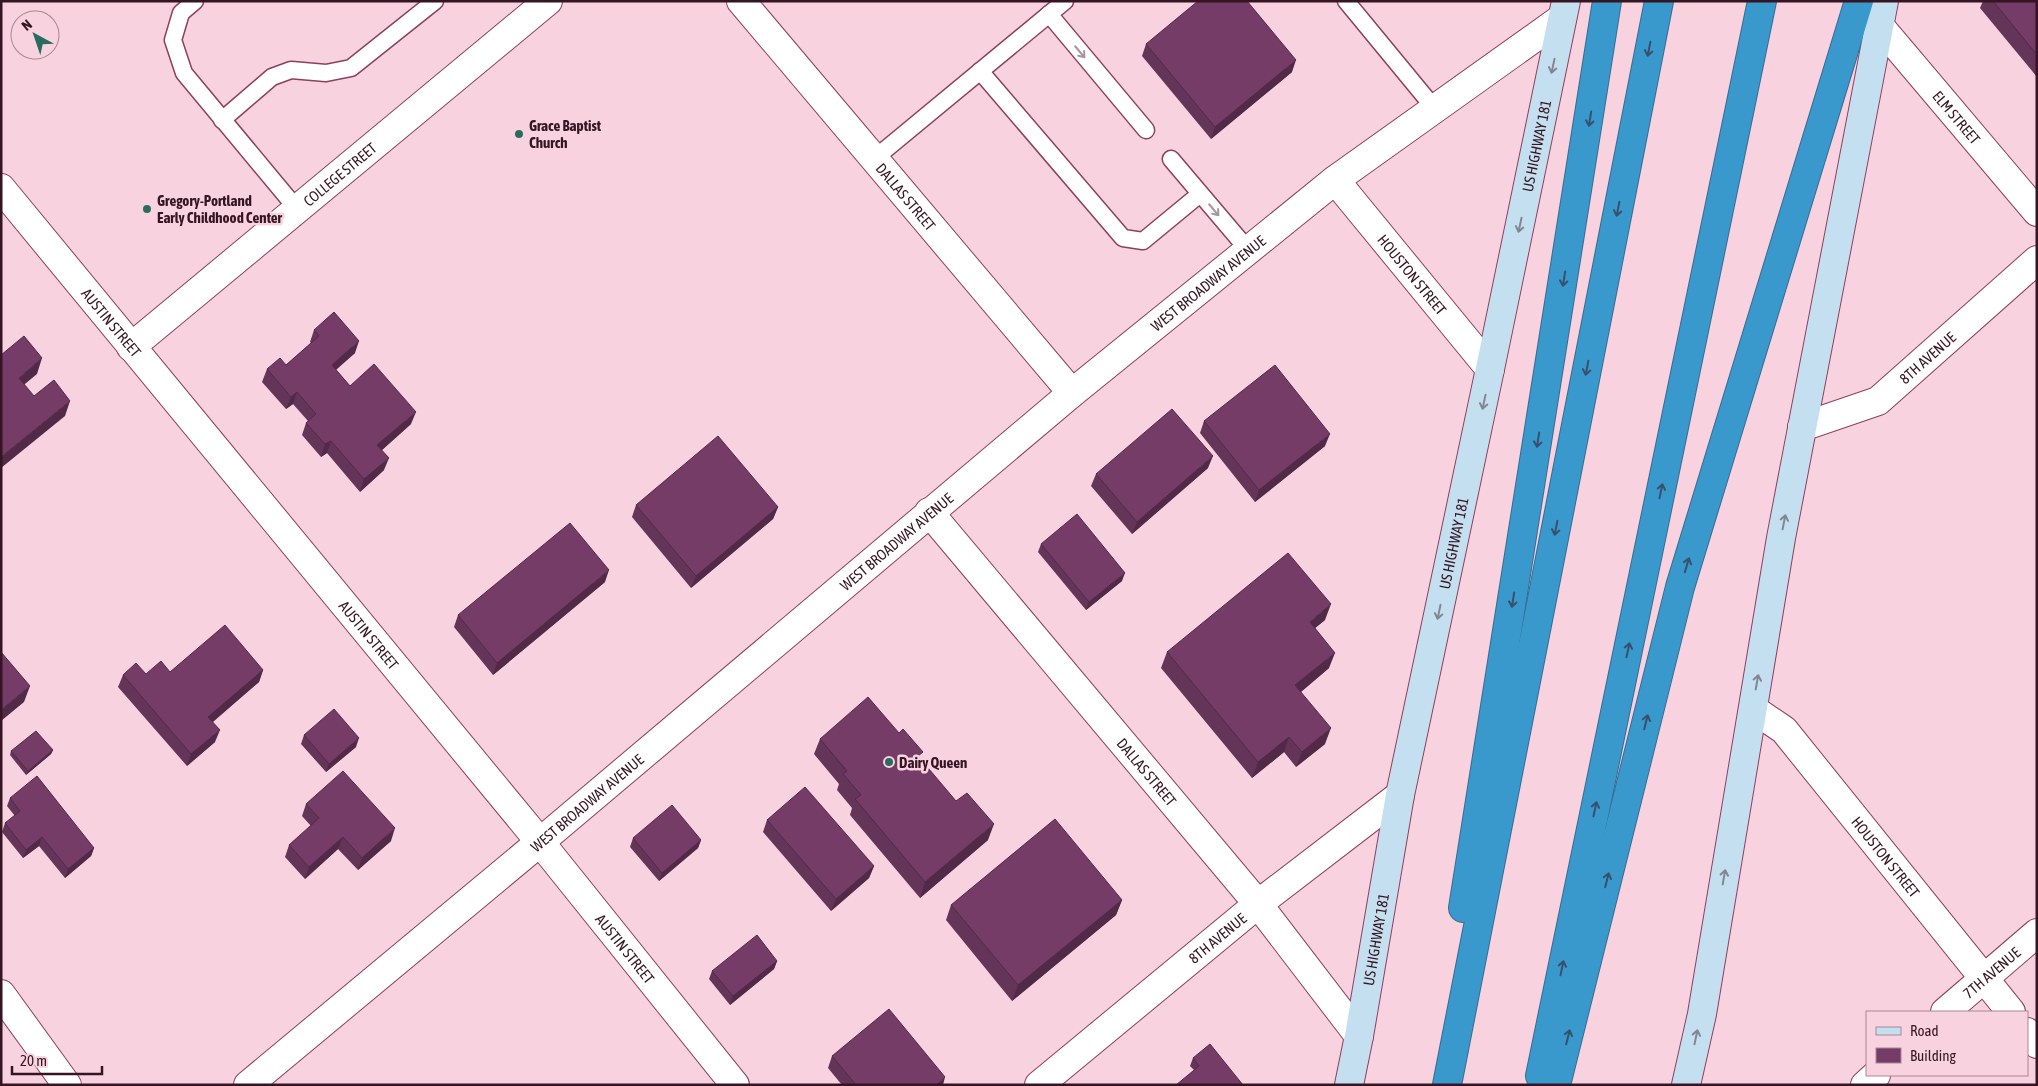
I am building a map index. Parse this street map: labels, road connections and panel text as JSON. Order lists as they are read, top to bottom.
{
  "streets": {
    "main road": ["US HIGHWAY 181"],
    "street": [
      "ELM STREET",
      "COLLEGE STREET",
      "DALLAS STREET",
      "HOUSTON STREET",
      "WEST BROADWAY AVENUE",
      "AUSTIN STREET",
      "8TH AVENUE",
      "7TH AVENUE"
    ]
  },
  "crossings": [
    ["US HIGHWAY 181", "DALLAS STREET"],
    ["US HIGHWAY 181", "HOUSTON STREET"],
    ["US HIGHWAY 181", "WEST BROADWAY AVENUE"],
    ["US HIGHWAY 181", "8TH AVENUE"],
    ["COLLEGE STREET", "AUSTIN STREET"],
    ["DALLAS STREET", "WEST BROADWAY AVENUE"],
    ["DALLAS STREET", "8TH AVENUE"],
    ["HOUSTON STREET", "WEST BROADWAY AVENUE"],
    ["HOUSTON STREET", "7TH AVENUE"],
    ["WEST BROADWAY AVENUE", "AUSTIN STREET"]
  ],
  "one_way": ["US HIGHWAY 181"],
  "places": ["Grace Baptist Church", "Gregory-Portland Early Childhood Center", "Dairy Queen"],
  "legend": ["Road", "Building"],
  "scale_bar": "20 m",
  "north": "top left"
}
